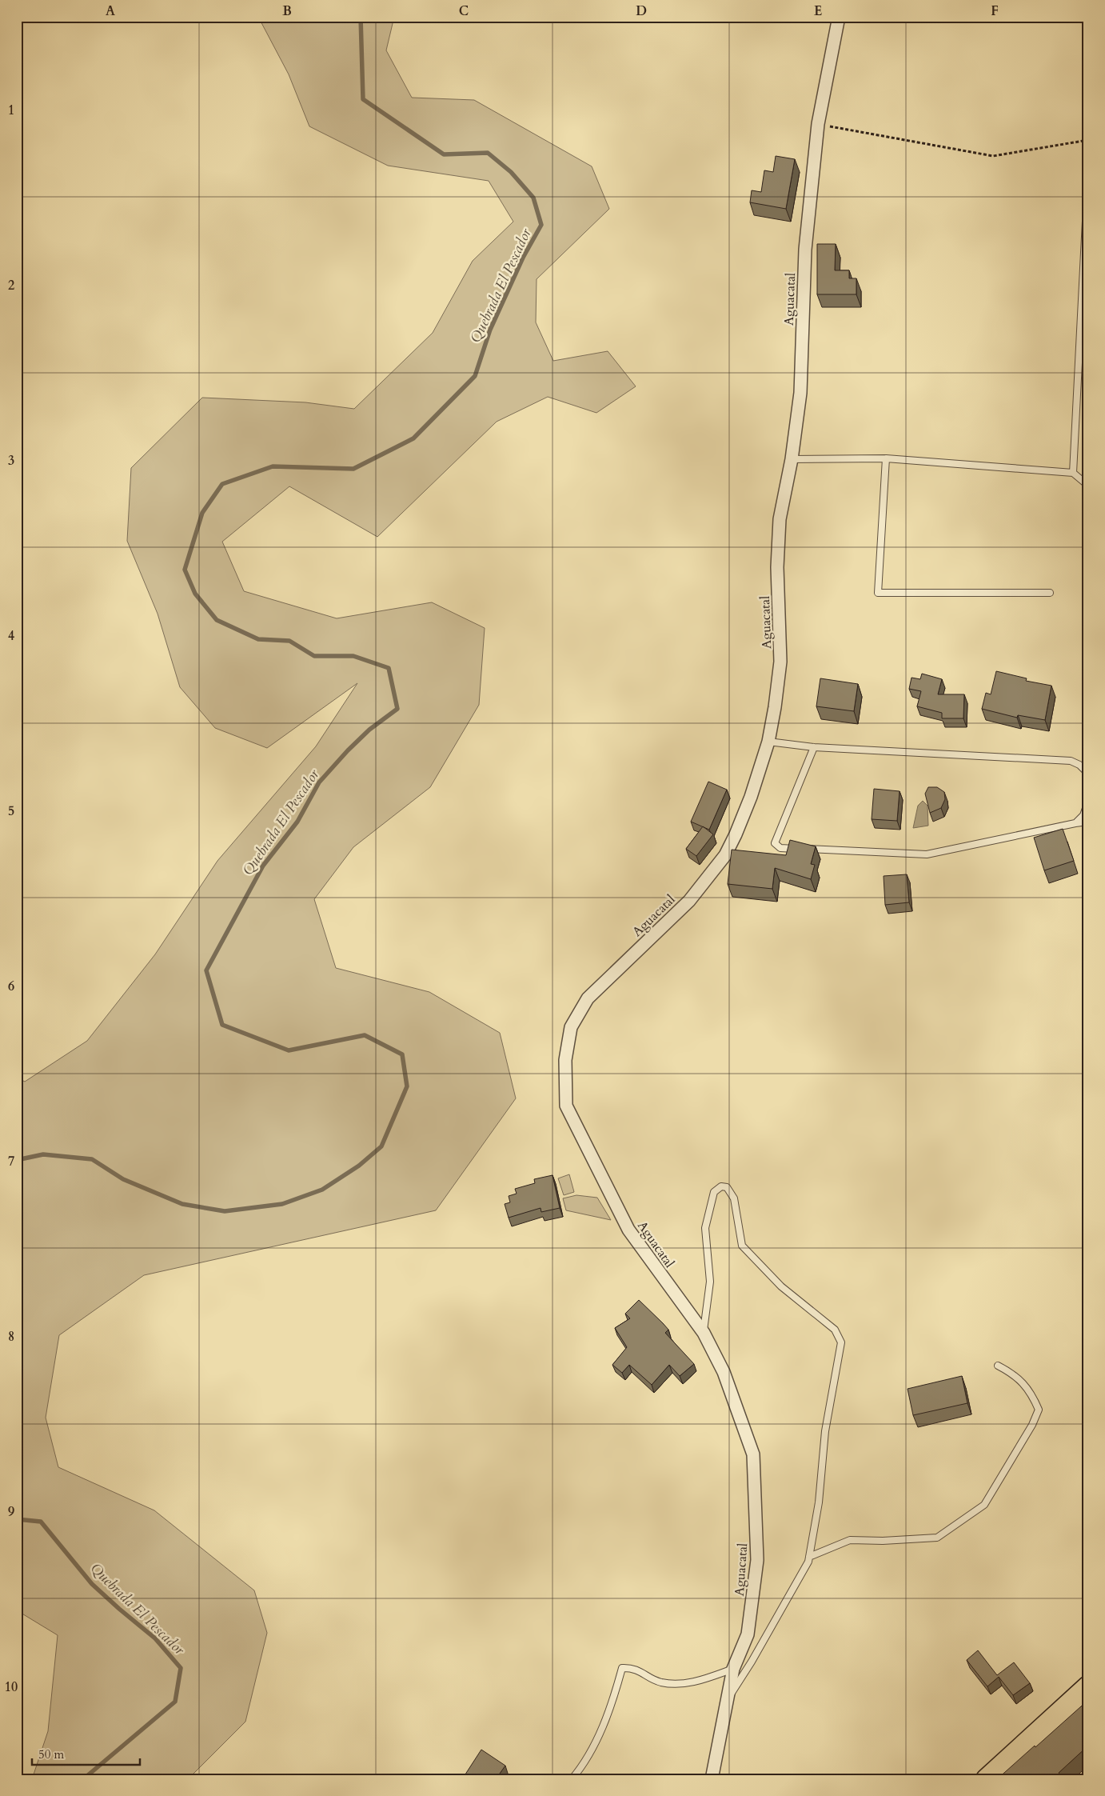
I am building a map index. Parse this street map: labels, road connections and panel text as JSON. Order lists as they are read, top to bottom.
{
  "streets": {
    "street": ["Aguacatal"]
  },
  "water": ["Quebrada El Pescador"],
  "scale_bar": "50 m",
  "grid": {
    "columns": [
      "A",
      "B",
      "C",
      "D",
      "E",
      "F"
    ],
    "rows": [
      "1",
      "2",
      "3",
      "4",
      "5",
      "6",
      "7",
      "8",
      "9",
      "10"
    ]
  }
}
